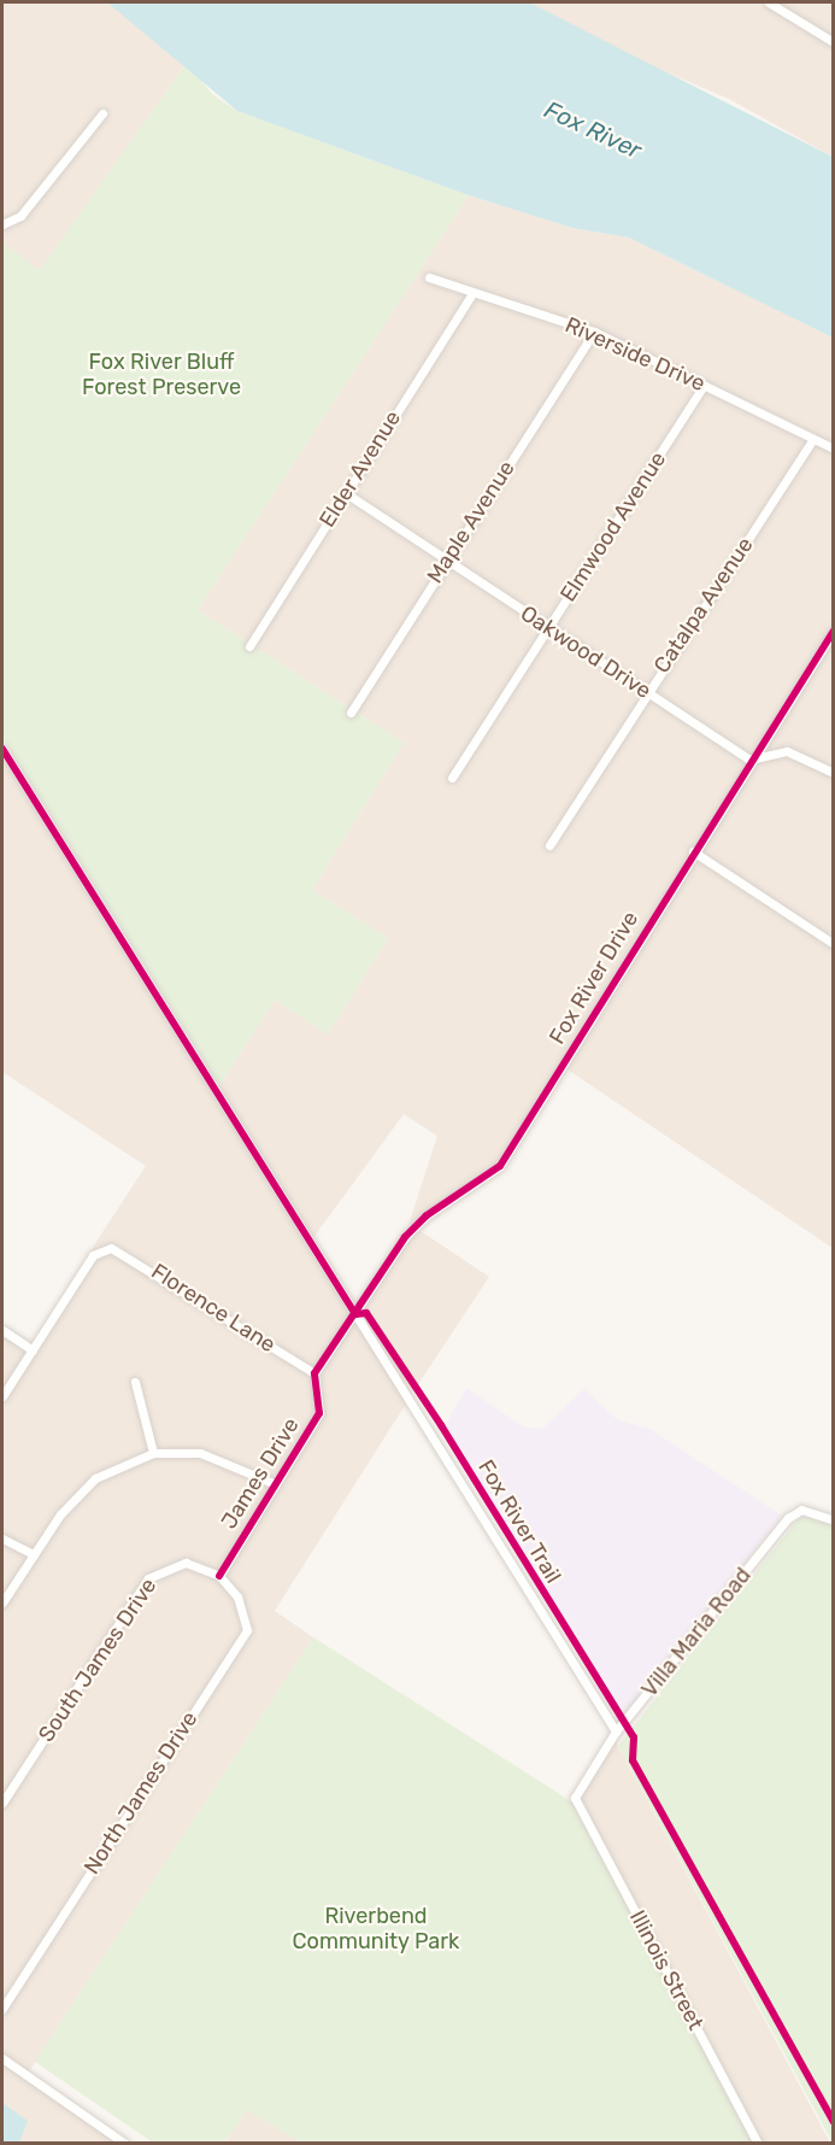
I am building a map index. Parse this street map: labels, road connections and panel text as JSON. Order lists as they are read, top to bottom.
{
  "streets": {
    "street": [
      "Riverside Drive",
      "Elder Avenue",
      "Maple Avenue",
      "Elmwood Avenue",
      "Catalpa Avenue",
      "Oakwood Drive",
      "Fox River Drive",
      "Florence Lane",
      "James Drive",
      "Villa Maria Road",
      "South James Drive",
      "North James Drive",
      "Illinois Street"
    ],
    "cycle path": ["Fox River Trail"]
  },
  "crossings": [
    ["Riverside Drive", "Elder Avenue"],
    ["Riverside Drive", "Maple Avenue"],
    ["Riverside Drive", "Elmwood Avenue"],
    ["Riverside Drive", "Catalpa Avenue"],
    ["Elder Avenue", "Oakwood Drive"],
    ["Maple Avenue", "Oakwood Drive"],
    ["Elmwood Avenue", "Oakwood Drive"],
    ["Catalpa Avenue", "Oakwood Drive"],
    ["Oakwood Drive", "Fox River Drive"],
    ["Florence Lane", "James Drive"],
    ["James Drive", "South James Drive"],
    ["James Drive", "North James Drive"],
    ["Villa Maria Road", "Illinois Street"],
    ["South James Drive", "North James Drive"]
  ],
  "water": ["Fox River"],
  "parks": ["Fox River Bluff Forest Preserve", "Riverbend Community Park"]
}
